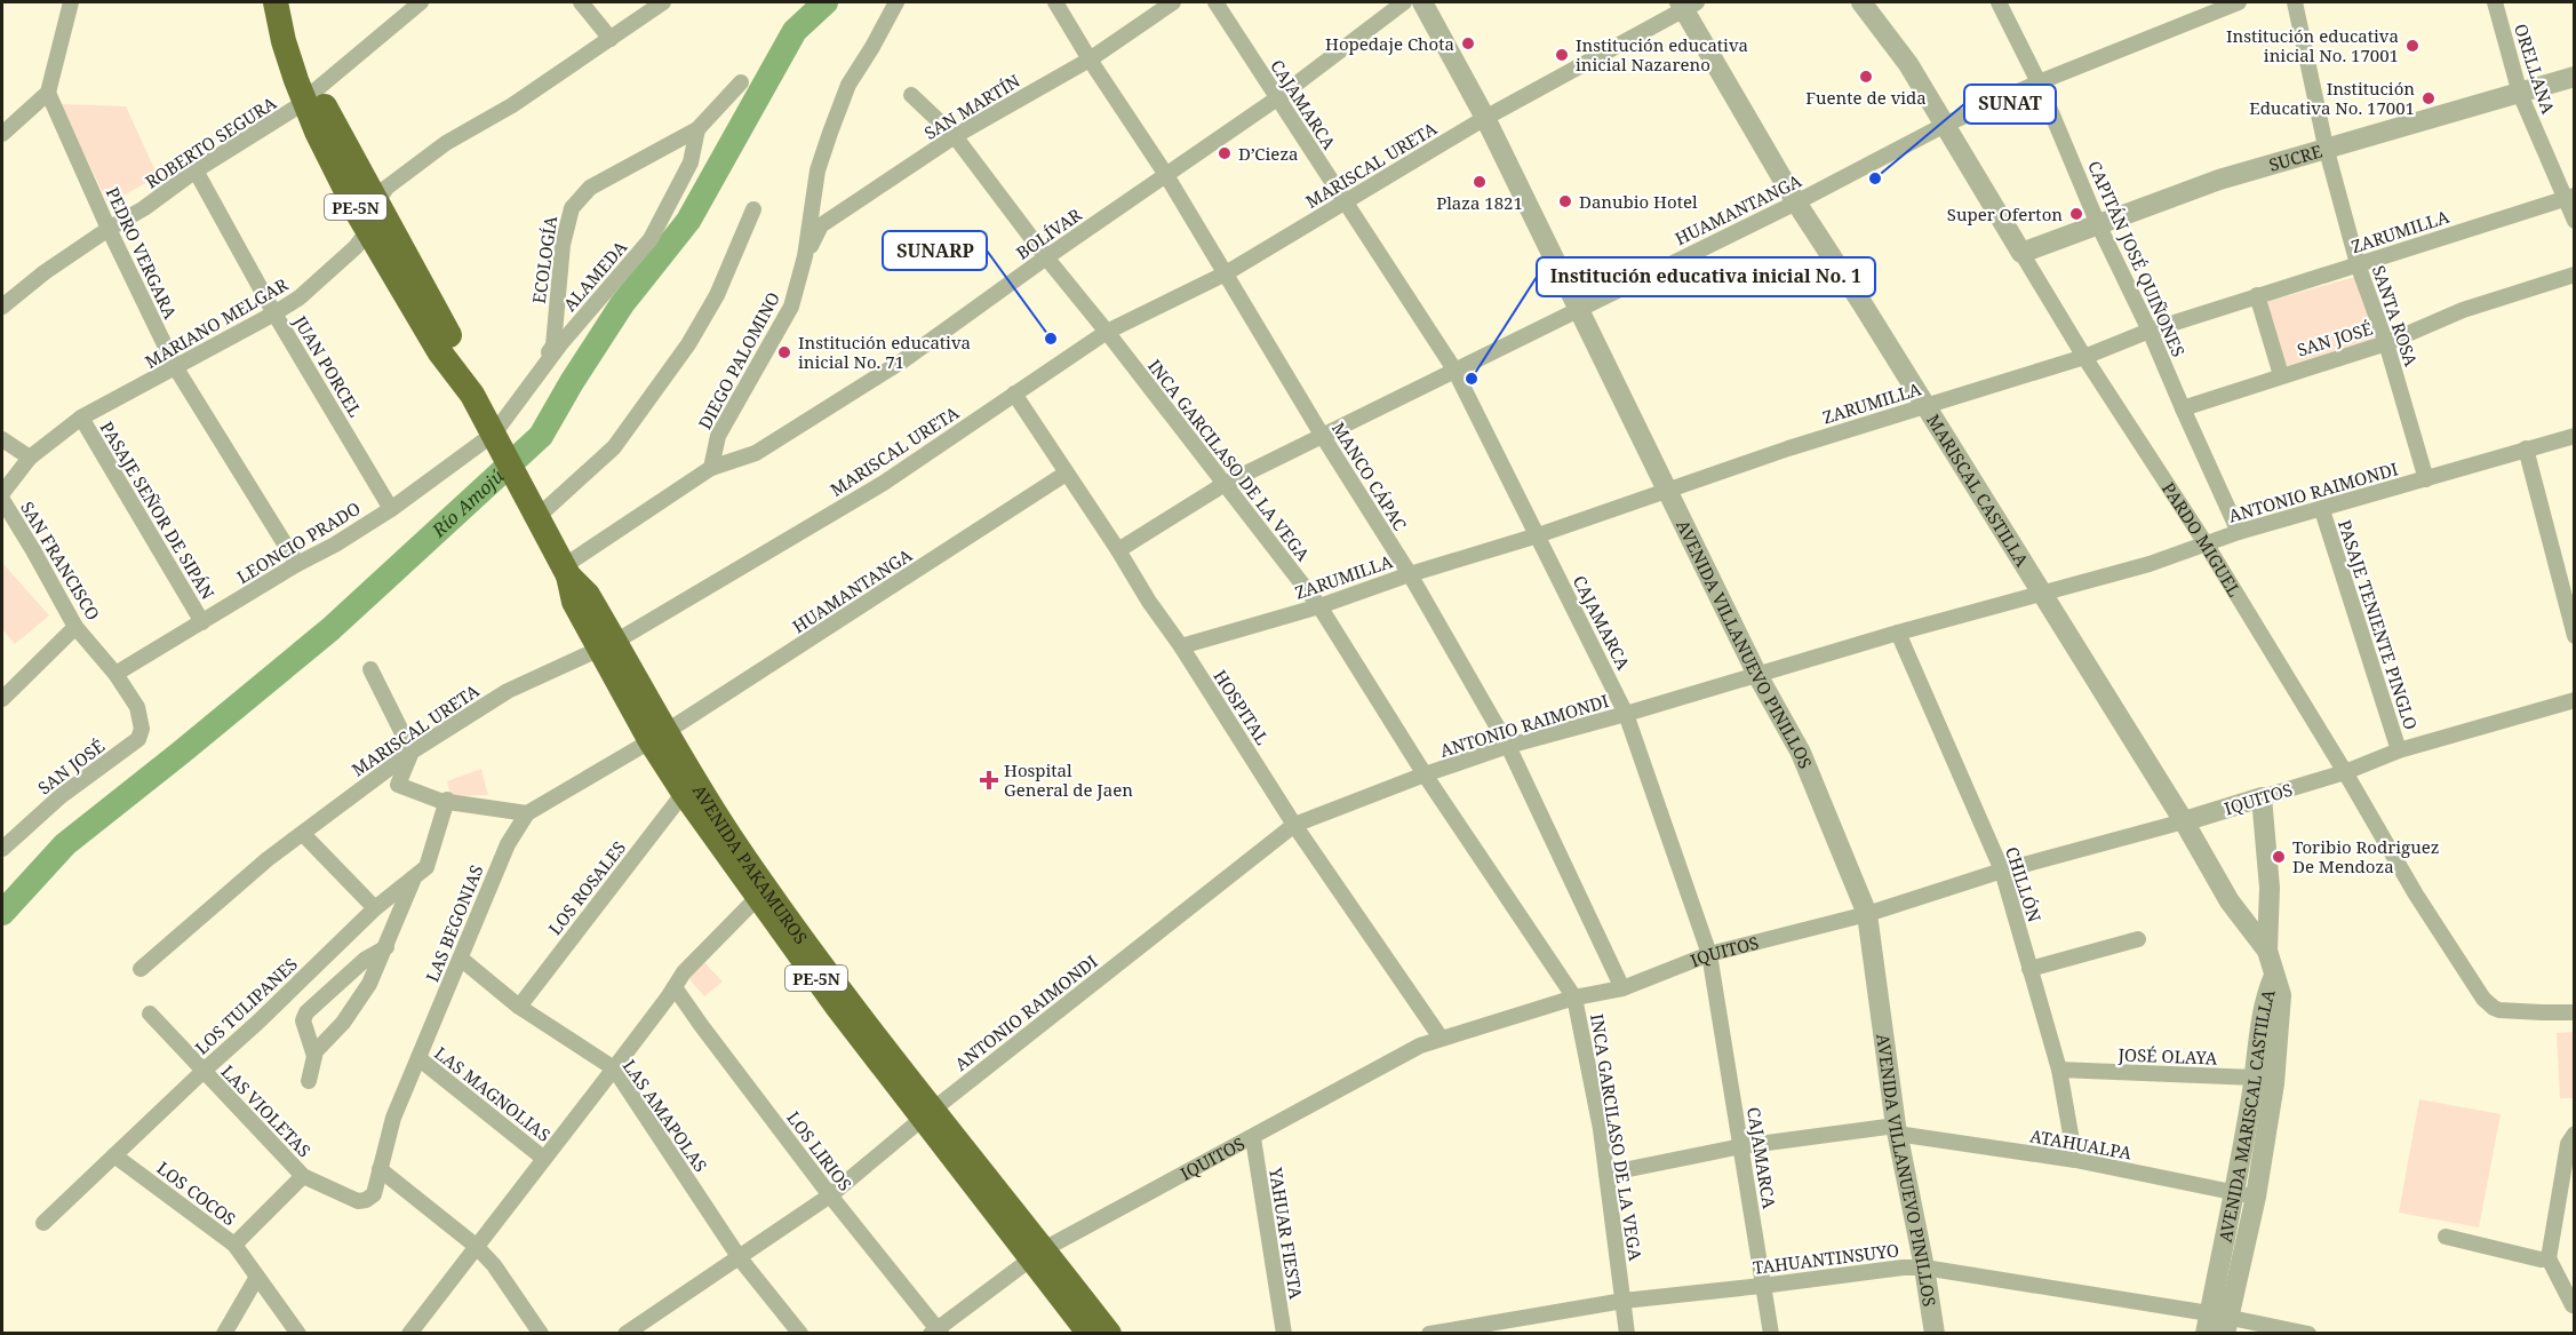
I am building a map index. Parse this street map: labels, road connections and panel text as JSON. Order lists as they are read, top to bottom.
{
  "streets": {
    "highway": ["PE-5N", "AVENIDA PAKAMUROS"],
    "street": [
      "ORELLANA",
      "CAJAMARCA",
      "SAN MARTÍN",
      "ROBERTO SEGURA",
      "SUCRE",
      "MARISCAL URETA",
      "HUAMANTANGA",
      "ZARUMILLA",
      "BOLÍVAR",
      "PEDRO VERGARA",
      "CAPITÁN JOSÉ QUIÑONES",
      "ECOLOGÍA",
      "ALAMEDA",
      "SANTA ROSA",
      "MARIANO MELGAR",
      "SAN JOSÉ",
      "DIEGO PALOMINO",
      "JUAN PORCEL",
      "INCA GARCILASO DE LA VEGA",
      "MANCO CÁPAC",
      "MARISCAL CASTILLA",
      "ANTONIO RAIMONDI",
      "PASAJE SEÑOR DE SIPÁN",
      "PARDO MIGUEL",
      "LEONCIO PRADO",
      "SAN FRANCISCO",
      "PASAJE TENIENTE PINGLO",
      "AVENIDA VILLANUEVO PINILLOS",
      "HOSPITAL",
      "IQUITOS",
      "CHILLÓN",
      "LOS ROSALES",
      "LAS BEGONIAS",
      "LOS TULIPANES",
      "JOSÉ OLAYA",
      "LAS MAGNOLIAS",
      "LAS VIOLETAS",
      "LAS AMAPOLAS",
      "AVENIDA MARISCAL CASTILLA",
      "ATAHUALPA",
      "LOS LIRIOS",
      "LOS COCOS",
      "YAHUAR FIESTA",
      "TAHUANTINSUYO"
    ]
  },
  "crossings": [
    ["ORELLANA", "SUCRE"],
    ["ORELLANA", "ZARUMILLA"],
    ["CAJAMARCA", "MARISCAL URETA"],
    ["CAJAMARCA", "HUAMANTANGA"],
    ["CAJAMARCA", "ZARUMILLA"],
    ["CAJAMARCA", "BOLÍVAR"],
    ["CAJAMARCA", "ANTONIO RAIMONDI"],
    ["CAJAMARCA", "IQUITOS"],
    ["CAJAMARCA", "ATAHUALPA"],
    ["CAJAMARCA", "TAHUANTINSUYO"],
    ["SAN MARTÍN", "DIEGO PALOMINO"],
    ["SAN MARTÍN", "INCA GARCILASO DE LA VEGA"],
    ["SAN MARTÍN", "MANCO CÁPAC"],
    ["ROBERTO SEGURA", "PE-5N"],
    ["ROBERTO SEGURA", "PEDRO VERGARA"],
    ["ROBERTO SEGURA", "JUAN PORCEL"],
    ["SUCRE", "CAPITÁN JOSÉ QUIÑONES"],
    ["SUCRE", "SANTA ROSA"],
    ["SUCRE", "PARDO MIGUEL"],
    ["MARISCAL URETA", "INCA GARCILASO DE LA VEGA"],
    ["MARISCAL URETA", "MANCO CÁPAC"],
    ["MARISCAL URETA", "MARISCAL CASTILLA"],
    ["MARISCAL URETA", "AVENIDA VILLANUEVO PINILLOS"],
    ["MARISCAL URETA", "HOSPITAL"],
    ["MARISCAL URETA", "AVENIDA PAKAMUROS"],
    ["PE-5N", "ALAMEDA"],
    ["PE-5N", "MARIANO MELGAR"],
    ["PE-5N", "LEONCIO PRADO"],
    ["PE-5N", "AVENIDA PAKAMUROS"],
    ["HUAMANTANGA", "CAPITÁN JOSÉ QUIÑONES"],
    ["HUAMANTANGA", "INCA GARCILASO DE LA VEGA"],
    ["HUAMANTANGA", "MANCO CÁPAC"],
    ["HUAMANTANGA", "MARISCAL CASTILLA"],
    ["HUAMANTANGA", "PARDO MIGUEL"],
    ["HUAMANTANGA", "AVENIDA VILLANUEVO PINILLOS"],
    ["HUAMANTANGA", "HOSPITAL"],
    ["HUAMANTANGA", "AVENIDA PAKAMUROS"],
    ["HUAMANTANGA", "LAS BEGONIAS"],
    ["ZARUMILLA", "CAPITÁN JOSÉ QUIÑONES"],
    ["ZARUMILLA", "SANTA ROSA"],
    ["ZARUMILLA", "INCA GARCILASO DE LA VEGA"],
    ["ZARUMILLA", "MANCO CÁPAC"],
    ["ZARUMILLA", "MARISCAL CASTILLA"],
    ["ZARUMILLA", "PARDO MIGUEL"],
    ["ZARUMILLA", "AVENIDA VILLANUEVO PINILLOS"],
    ["ZARUMILLA", "HOSPITAL"],
    ["BOLÍVAR", "DIEGO PALOMINO"],
    ["BOLÍVAR", "INCA GARCILASO DE LA VEGA"],
    ["BOLÍVAR", "MANCO CÁPAC"],
    ["BOLÍVAR", "AVENIDA PAKAMUROS"],
    ["PEDRO VERGARA", "MARIANO MELGAR"],
    ["PEDRO VERGARA", "LEONCIO PRADO"],
    ["CAPITÁN JOSÉ QUIÑONES", "SAN JOSÉ"],
    ["CAPITÁN JOSÉ QUIÑONES", "ANTONIO RAIMONDI"],
    ["ECOLOGÍA", "ALAMEDA"],
    ["ALAMEDA", "LEONCIO PRADO"],
    ["ALAMEDA", "AVENIDA PAKAMUROS"],
    ["SANTA ROSA", "SAN JOSÉ"],
    ["SANTA ROSA", "ANTONIO RAIMONDI"],
    ["MARIANO MELGAR", "JUAN PORCEL"],
    ["MARIANO MELGAR", "PASAJE SEÑOR DE SIPÁN"],
    ["SAN JOSÉ", "SAN FRANCISCO"],
    ["JUAN PORCEL", "LEONCIO PRADO"],
    ["INCA GARCILASO DE LA VEGA", "ANTONIO RAIMONDI"],
    ["INCA GARCILASO DE LA VEGA", "IQUITOS"],
    ["INCA GARCILASO DE LA VEGA", "ATAHUALPA"],
    ["INCA GARCILASO DE LA VEGA", "TAHUANTINSUYO"],
    ["MANCO CÁPAC", "ANTONIO RAIMONDI"],
    ["MANCO CÁPAC", "IQUITOS"],
    ["MARISCAL CASTILLA", "ANTONIO RAIMONDI"],
    ["MARISCAL CASTILLA", "IQUITOS"],
    ["MARISCAL CASTILLA", "AVENIDA MARISCAL CASTILLA"],
    ["ANTONIO RAIMONDI", "PARDO MIGUEL"],
    ["ANTONIO RAIMONDI", "PASAJE TENIENTE PINGLO"],
    ["ANTONIO RAIMONDI", "AVENIDA VILLANUEVO PINILLOS"],
    ["ANTONIO RAIMONDI", "HOSPITAL"],
    ["ANTONIO RAIMONDI", "AVENIDA PAKAMUROS"],
    ["ANTONIO RAIMONDI", "CHILLÓN"],
    ["ANTONIO RAIMONDI", "LAS AMAPOLAS"],
    ["ANTONIO RAIMONDI", "LOS LIRIOS"],
    ["PASAJE SEÑOR DE SIPÁN", "LEONCIO PRADO"],
    ["PARDO MIGUEL", "IQUITOS"],
    ["LEONCIO PRADO", "SAN FRANCISCO"],
    ["LEONCIO PRADO", "AVENIDA PAKAMUROS"],
    ["PASAJE TENIENTE PINGLO", "IQUITOS"],
    ["AVENIDA VILLANUEVO PINILLOS", "IQUITOS"],
    ["AVENIDA VILLANUEVO PINILLOS", "ATAHUALPA"],
    ["AVENIDA VILLANUEVO PINILLOS", "TAHUANTINSUYO"],
    ["HOSPITAL", "IQUITOS"],
    ["IQUITOS", "AVENIDA PAKAMUROS"],
    ["IQUITOS", "CHILLÓN"],
    ["IQUITOS", "LOS LIRIOS"],
    ["IQUITOS", "YAHUAR FIESTA"],
    ["AVENIDA PAKAMUROS", "LOS ROSALES"],
    ["AVENIDA PAKAMUROS", "LAS BEGONIAS"],
    ["CHILLÓN", "JOSÉ OLAYA"],
    ["CHILLÓN", "ATAHUALPA"],
    ["LOS ROSALES", "LAS AMAPOLAS"],
    ["LAS BEGONIAS", "LAS MAGNOLIAS"],
    ["LAS BEGONIAS", "LAS VIOLETAS"],
    ["LAS BEGONIAS", "LAS AMAPOLAS"],
    ["LOS TULIPANES", "LAS VIOLETAS"],
    ["LOS TULIPANES", "LOS COCOS"],
    ["JOSÉ OLAYA", "AVENIDA MARISCAL CASTILLA"],
    ["AVENIDA MARISCAL CASTILLA", "ATAHUALPA"],
    ["AVENIDA MARISCAL CASTILLA", "TAHUANTINSUYO"]
  ],
  "water": ["Río Amojú"],
  "places": {
    "other": [
      "Hopedaje Chota",
      "Institución educativa inicial No. 17001",
      "Institución educativa inicial Nazareno",
      "Fuente de vida",
      "Institución Educativa No. 17001",
      "D’Cieza",
      "SUNAT",
      "Plaza 1821",
      "Danubio Hotel",
      "Super Oferton",
      "SUNARP",
      "Institución educativa inicial No. 71",
      "Institución educativa inicial No. 1",
      "Toribio Rodriguez De Mendoza"
    ],
    "health": ["Hospital General de Jaen"]
  }
}
